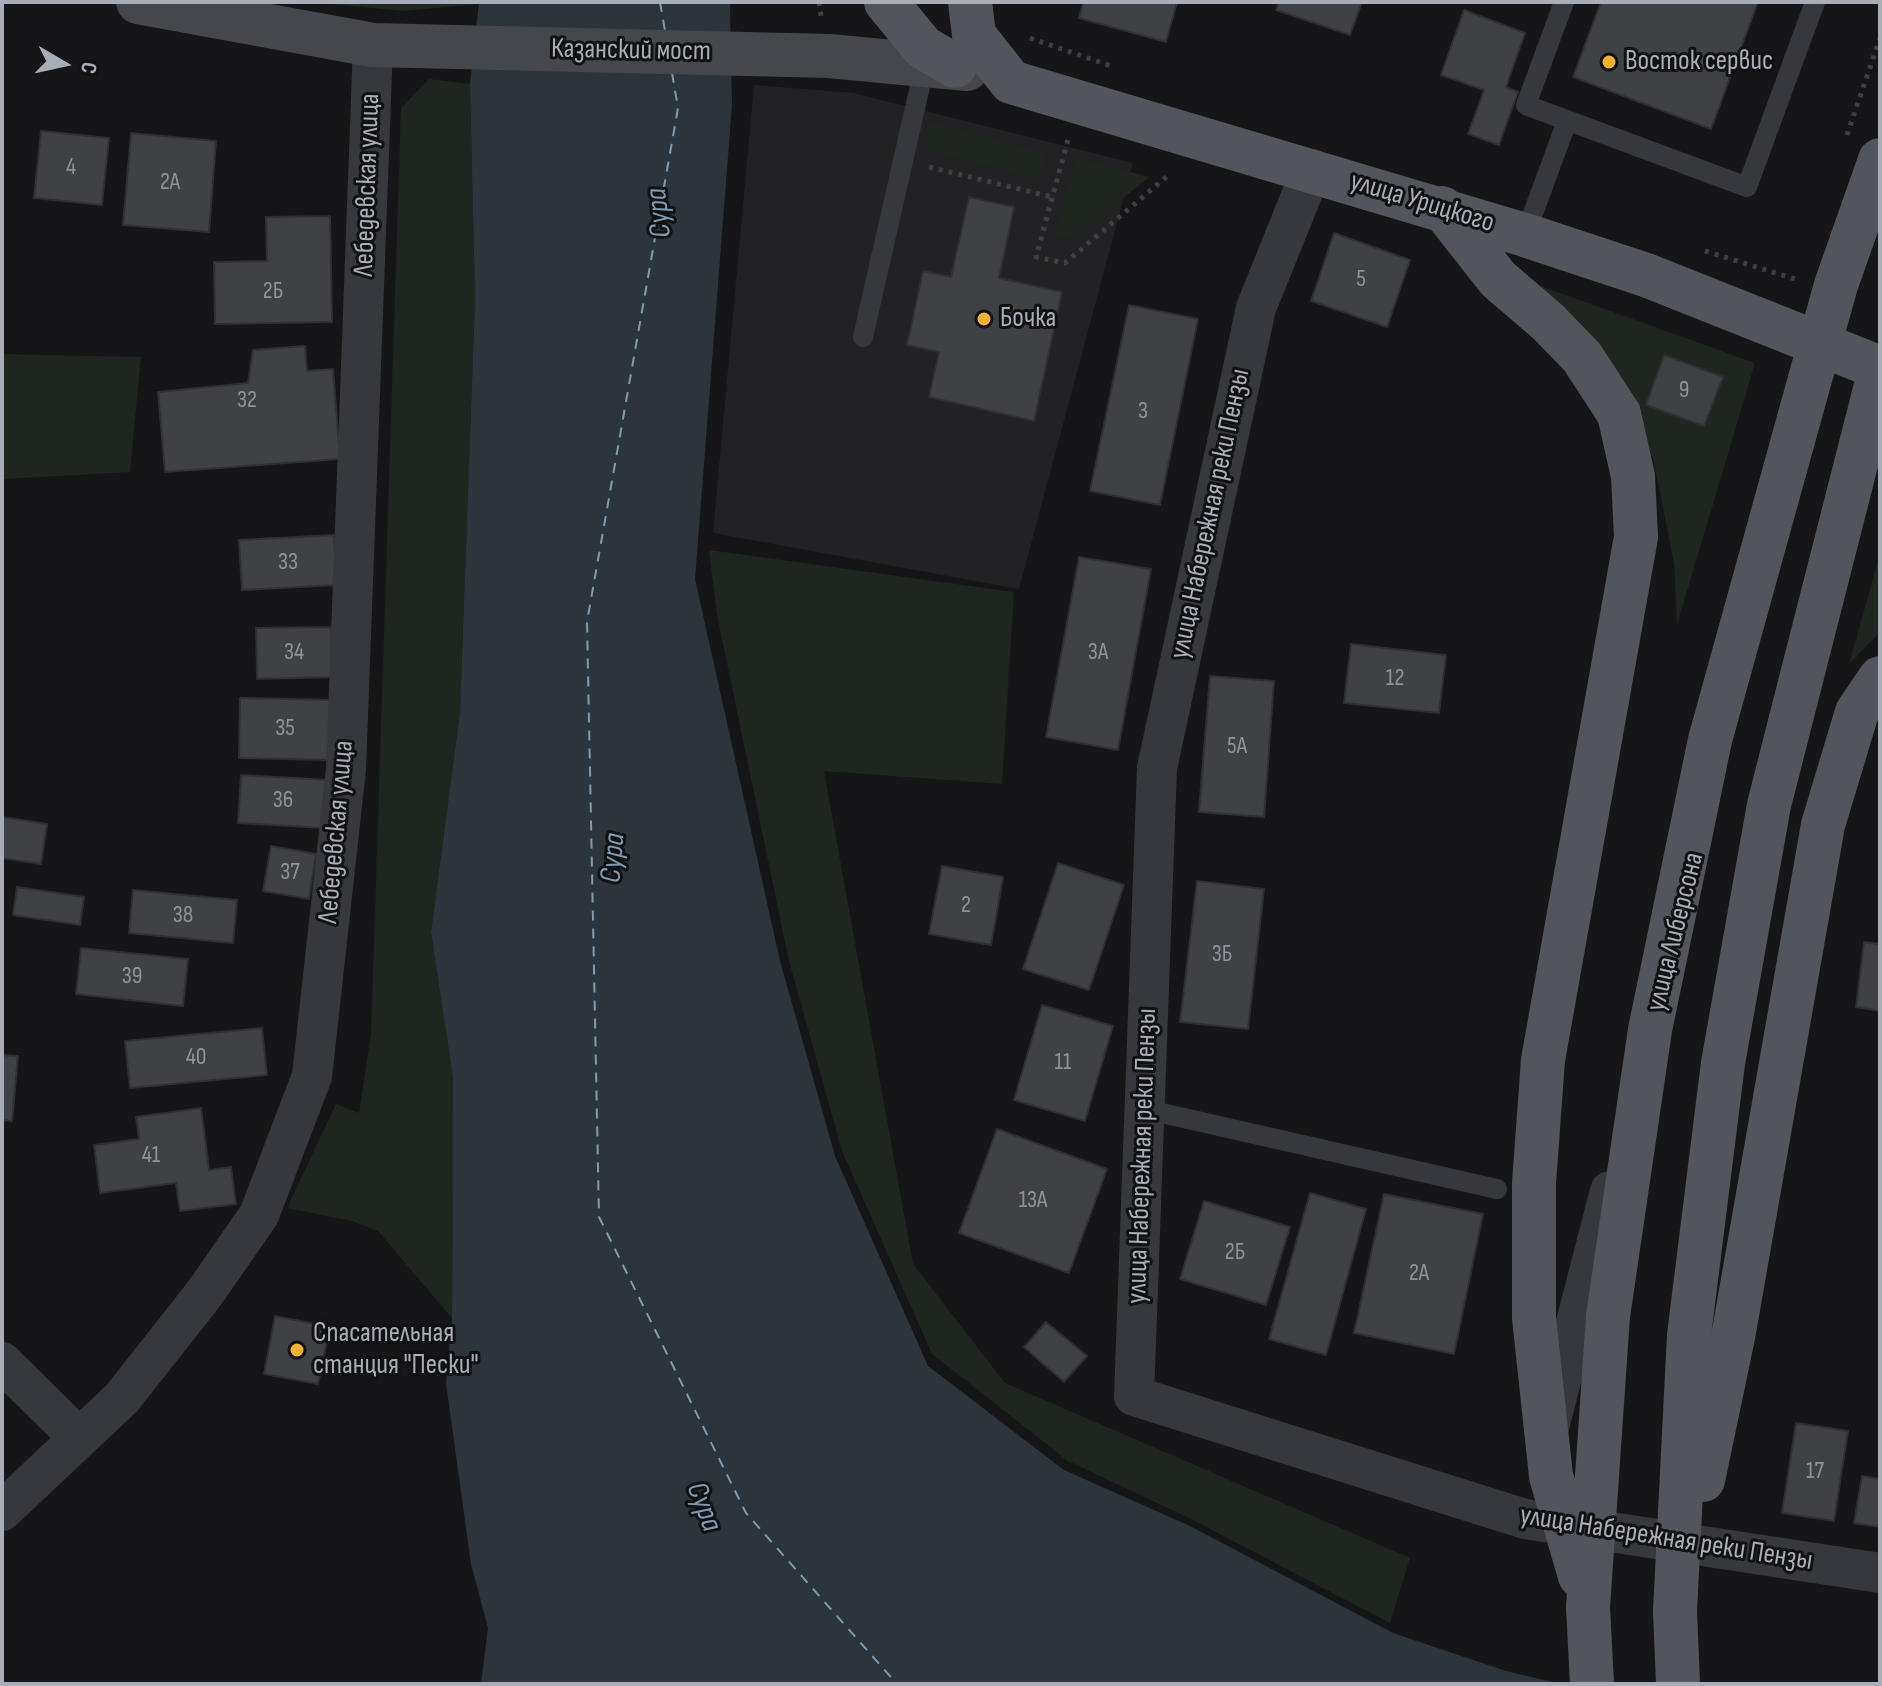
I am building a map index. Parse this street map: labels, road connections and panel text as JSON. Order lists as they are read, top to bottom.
{
  "streets": {
    "main road": ["улица Урицкого"],
    "street": [
      "Казанский мост",
      "Лебедевская улица",
      "улица Набережная реки Пензы",
      "улица Либерсона"
    ]
  },
  "crossings": [
    ["Казанский мост", "Лебедевская улица"],
    ["Казанский мост", "улица Урицкого"],
    ["улица Урицкого", "улица Набережная реки Пензы"],
    ["улица Урицкого", "улица Либерсона"],
    ["улица Набережная реки Пензы", "улица Либерсона"]
  ],
  "water": ["Сура"],
  "places": ["Восток сервис", "Бочка", "Спасательная станция \"Пески\""],
  "house_numbers": [
    "4",
    "2А",
    "5",
    "2Б",
    "9",
    "32",
    "3",
    "33",
    "34",
    "3А",
    "12",
    "35",
    "5А",
    "36",
    "37",
    "2",
    "38",
    "3Б",
    "39",
    "40",
    "11",
    "41",
    "13А",
    "2Б",
    "2А",
    "17"
  ],
  "north": "right"
}
